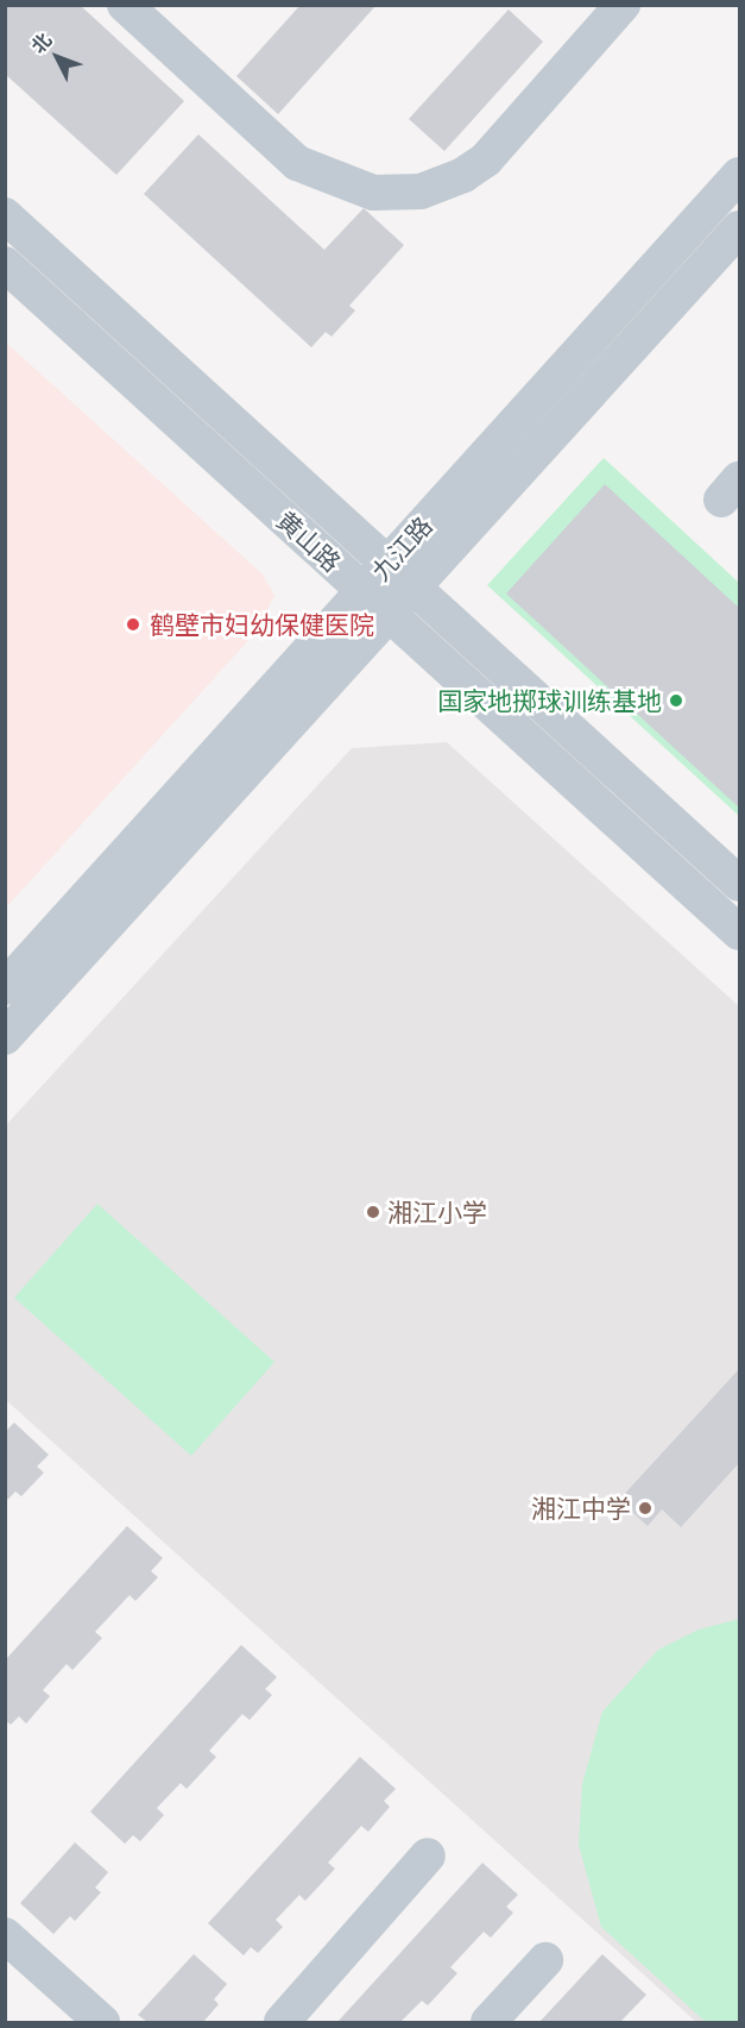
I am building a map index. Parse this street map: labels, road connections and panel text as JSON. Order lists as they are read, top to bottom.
{
  "streets": {
    "street": ["黄山路", "九江路"]
  },
  "crossings": [
    ["黄山路", "九江路"]
  ],
  "places": [
    "鹤壁市妇幼保健医院",
    "国家地掷球训练基地",
    "湘江小学",
    "湘江中学"
  ],
  "north": "top left"
}
